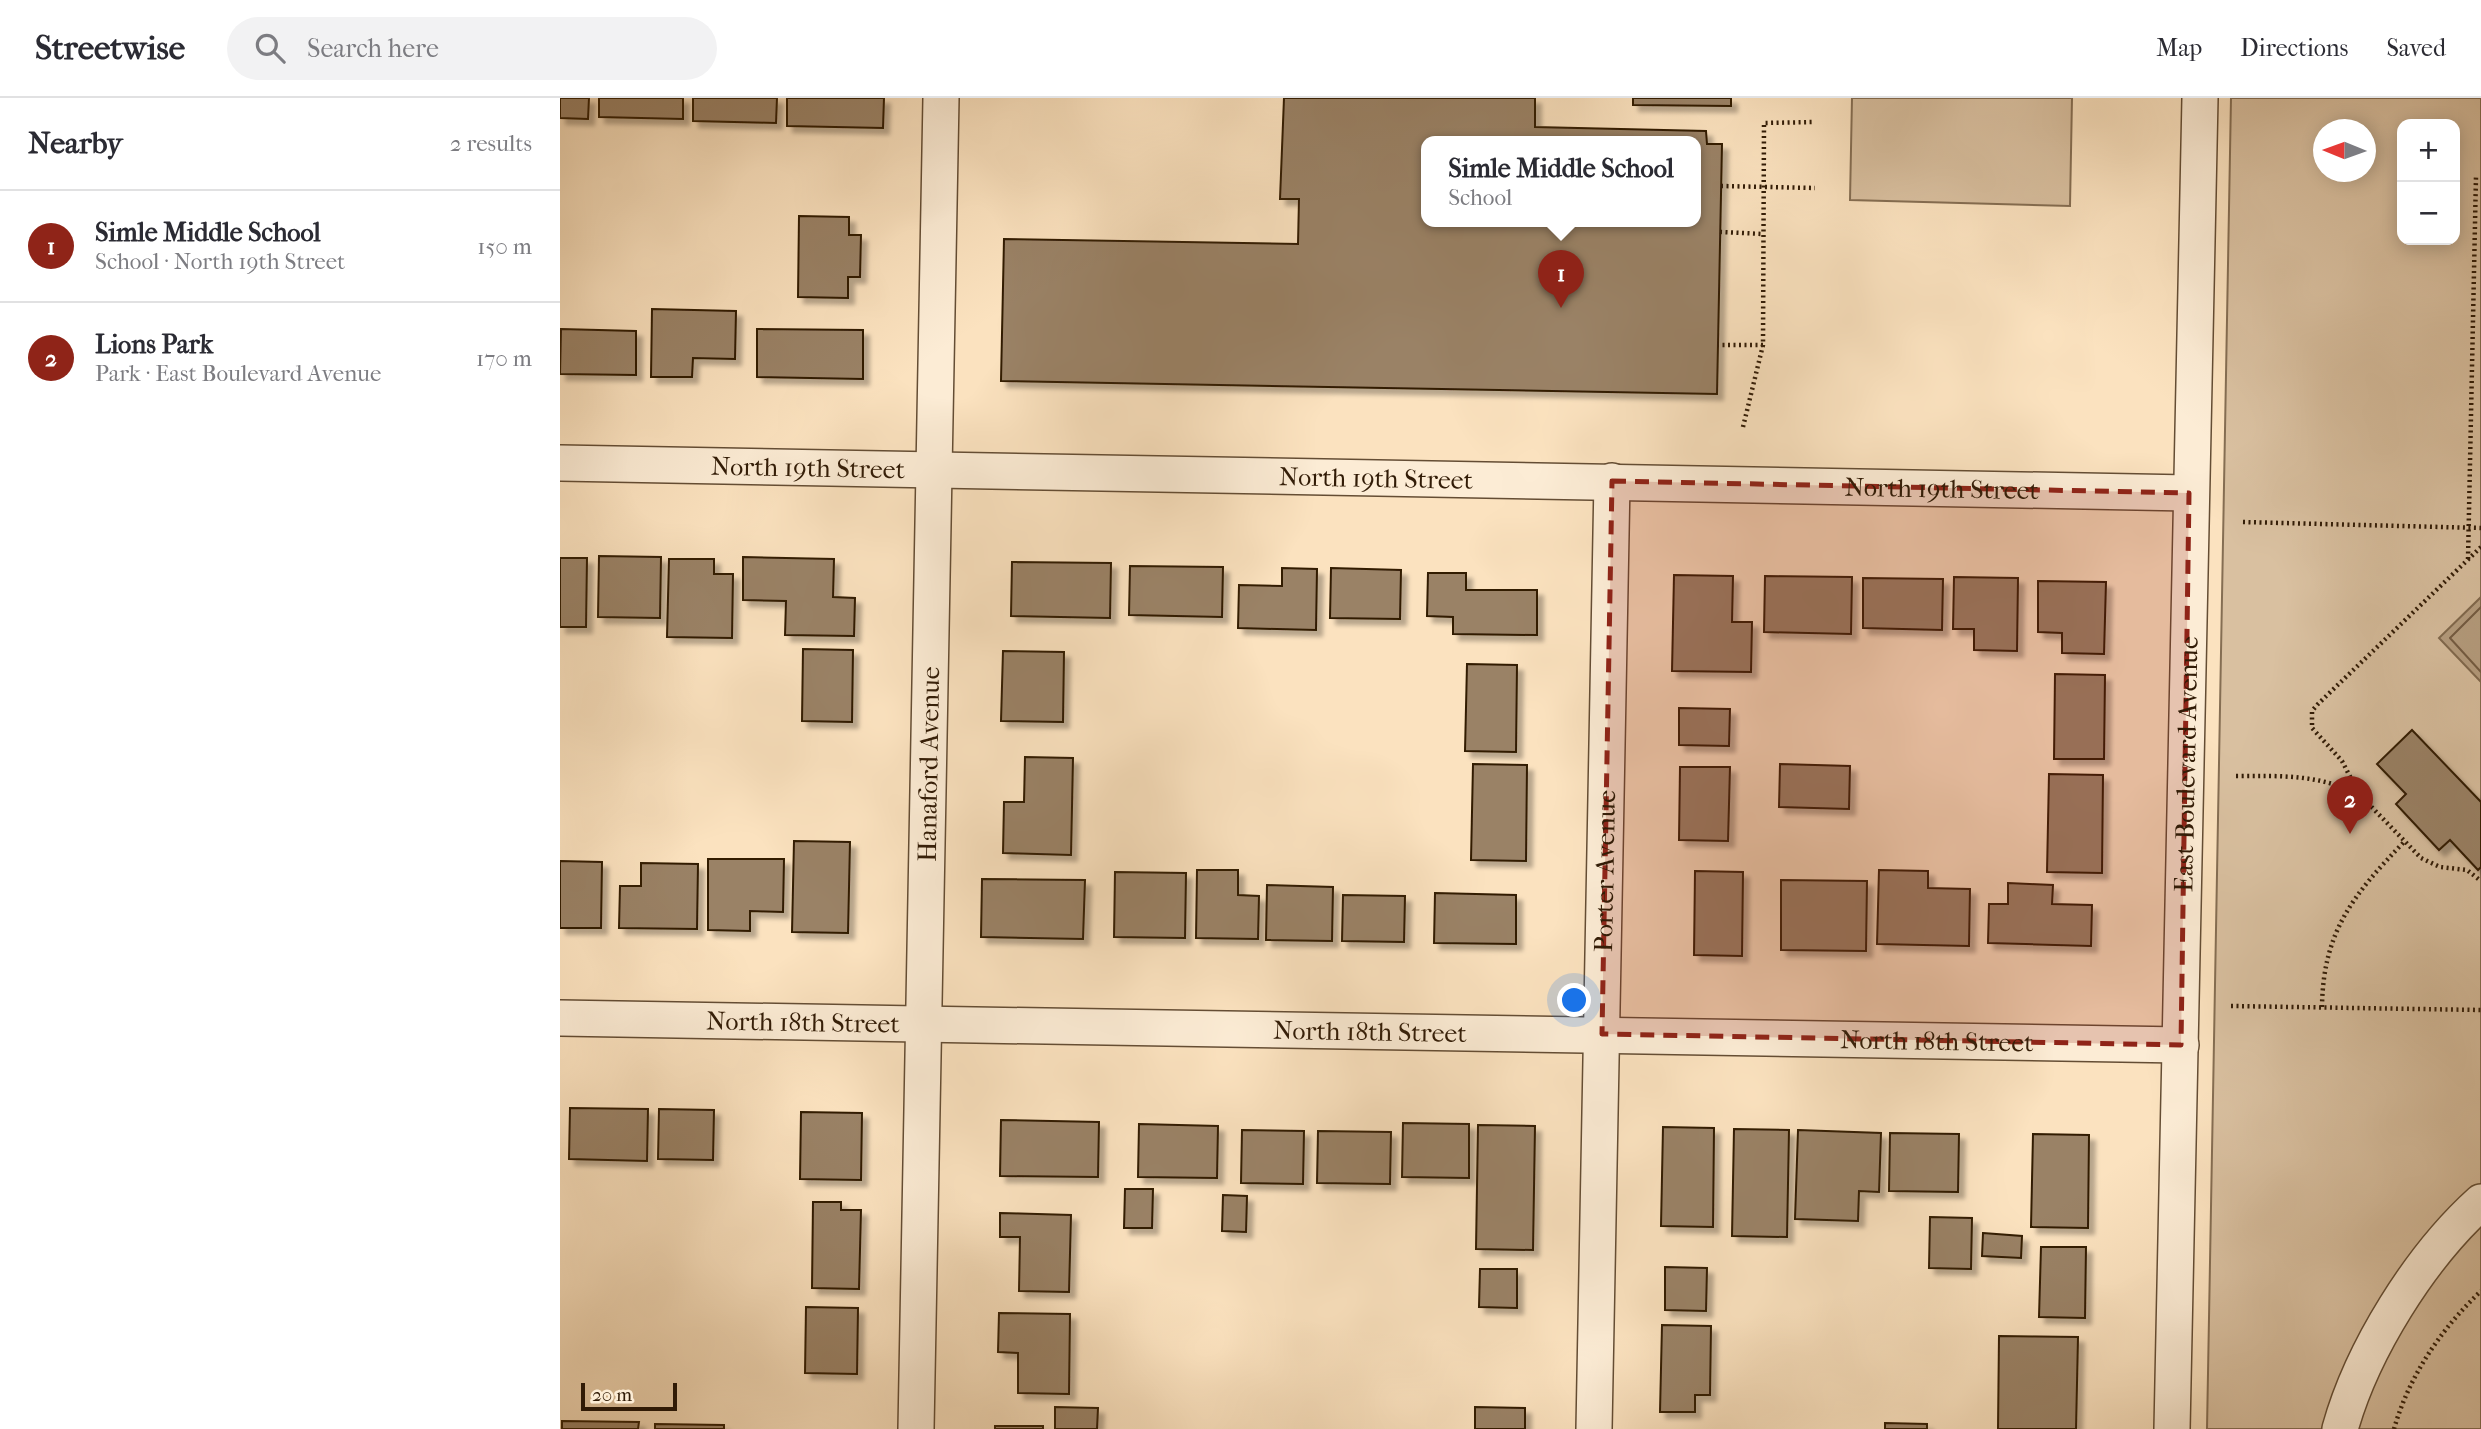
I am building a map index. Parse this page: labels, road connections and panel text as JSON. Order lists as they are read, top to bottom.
{
  "streets": {
    "street": [
      "North 19th Street",
      "East Boulevard Avenue",
      "Hanaford Avenue",
      "Porter Avenue",
      "North 18th Street"
    ]
  },
  "crossings": [
    ["North 19th Street", "East Boulevard Avenue"],
    ["North 19th Street", "Hanaford Avenue"],
    ["North 19th Street", "Porter Avenue"],
    ["East Boulevard Avenue", "North 18th Street"],
    ["Hanaford Avenue", "North 18th Street"],
    ["Porter Avenue", "North 18th Street"]
  ],
  "scale_bar": "20 m",
  "north": "left",
  "page": {
    "header": "Streetwise",
    "search": "Search here",
    "nav": ["Map", "Directions", "Saved"],
    "heading": ["Nearby", "2 results"],
    "map_buttons": ["+", "−"],
    "popup": ["Simle Middle School", "School"],
    "list": [
      {
        "mark": "1",
        "name": "Simle Middle School",
        "note": "School · North 19th Street",
        "value": "150 m"
      },
      {
        "mark": "2",
        "name": "Lions Park",
        "note": "Park · East Boulevard Avenue",
        "value": "170 m"
      }
    ],
    "pins": ["1", "2"],
    "scale": "20 m"
  }
}
